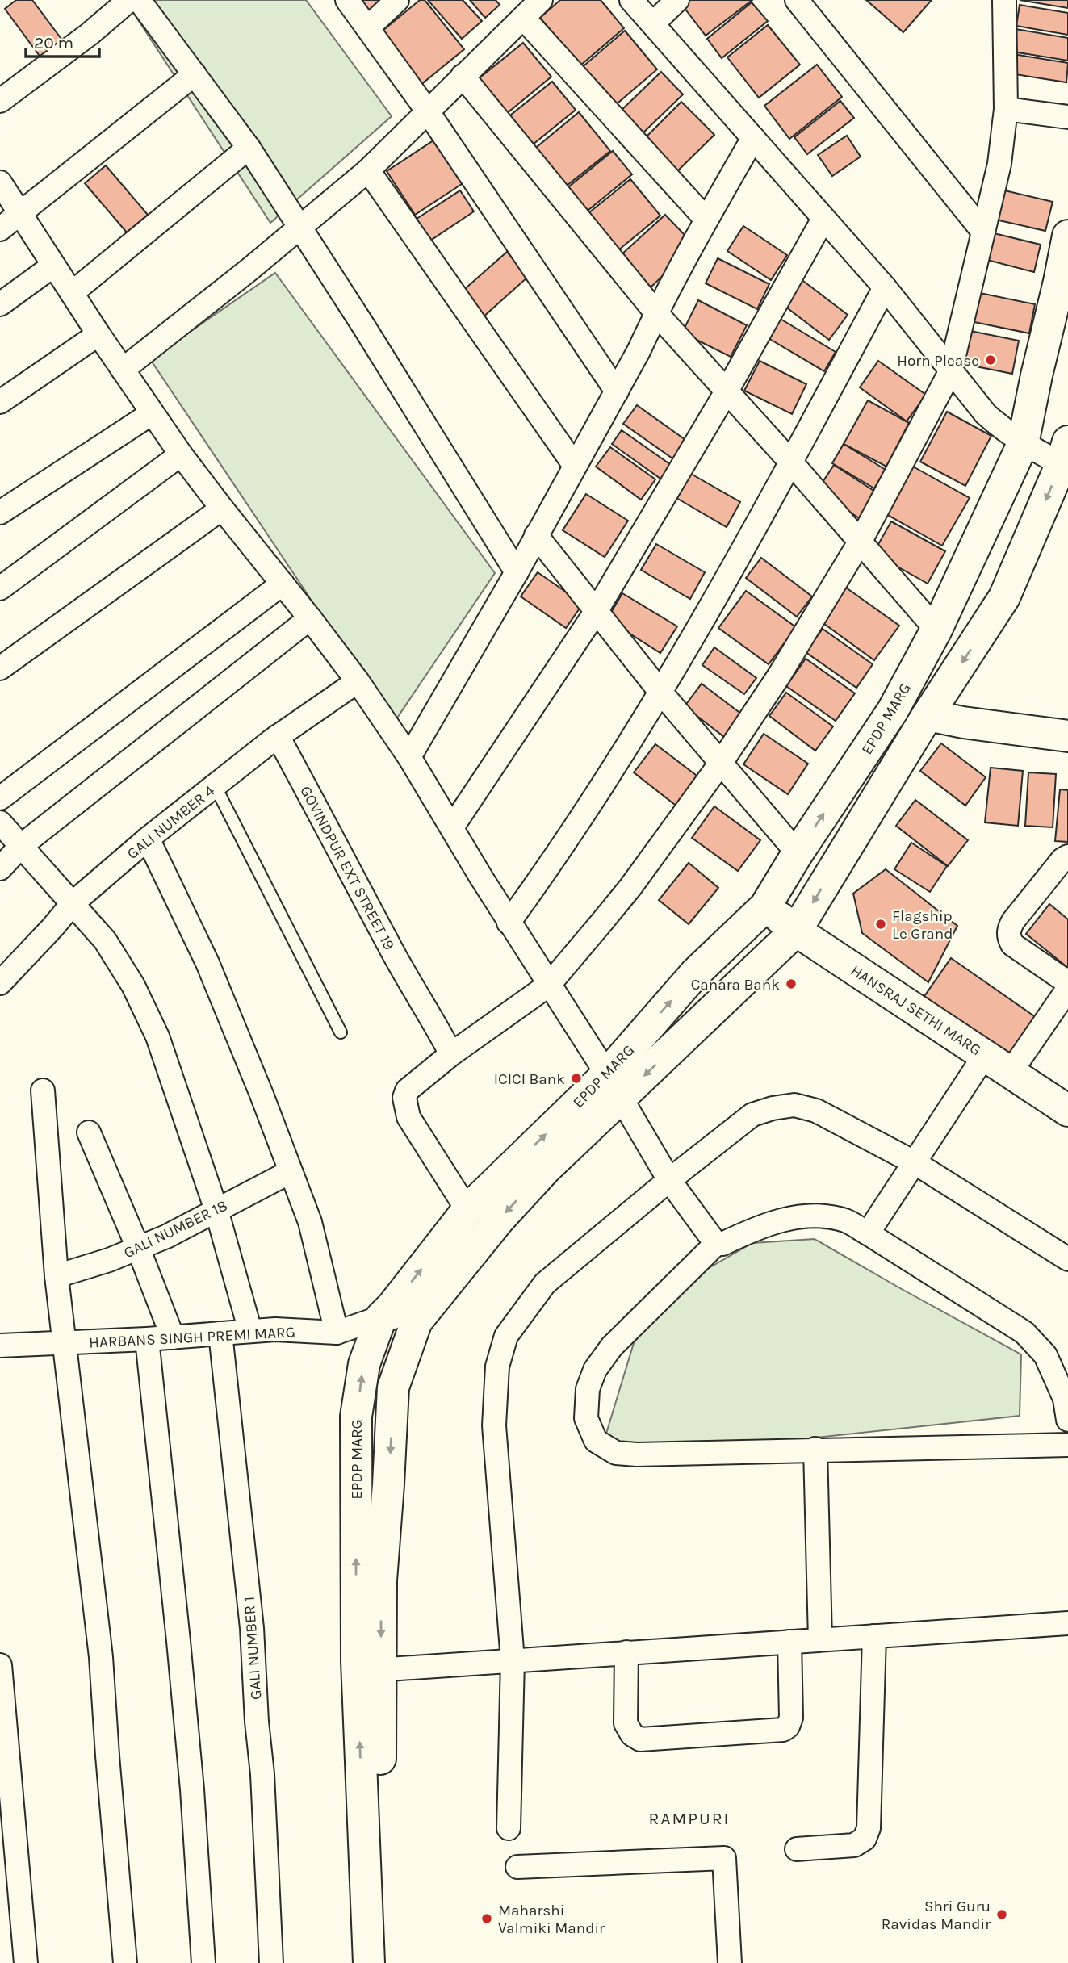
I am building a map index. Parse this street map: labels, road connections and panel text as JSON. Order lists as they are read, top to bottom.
{
  "streets": {
    "main road": ["EPDP MARG", "HANSRAJ SETHI MARG"],
    "street": [
      "GALI NUMBER 4",
      "GOVINDPUR EXT STREET 19",
      "GALI NUMBER 18",
      "HARBANS SINGH PREMI MARG",
      "GALI NUMBER 1"
    ]
  },
  "crossings": [
    ["EPDP MARG", "HANSRAJ SETHI MARG"],
    ["EPDP MARG", "HARBANS SINGH PREMI MARG"],
    ["GALI NUMBER 4", "GOVINDPUR EXT STREET 19"],
    ["HARBANS SINGH PREMI MARG", "GALI NUMBER 1"]
  ],
  "districts": ["RAMPURI"],
  "places": [
    "Horn Please",
    "Flagship Le Grand",
    "Canara Bank",
    "ICICI Bank",
    "Shri Guru Ravidas Mandir",
    "Maharshi Valmiki Mandir"
  ],
  "scale_bar": "20 m"
}
